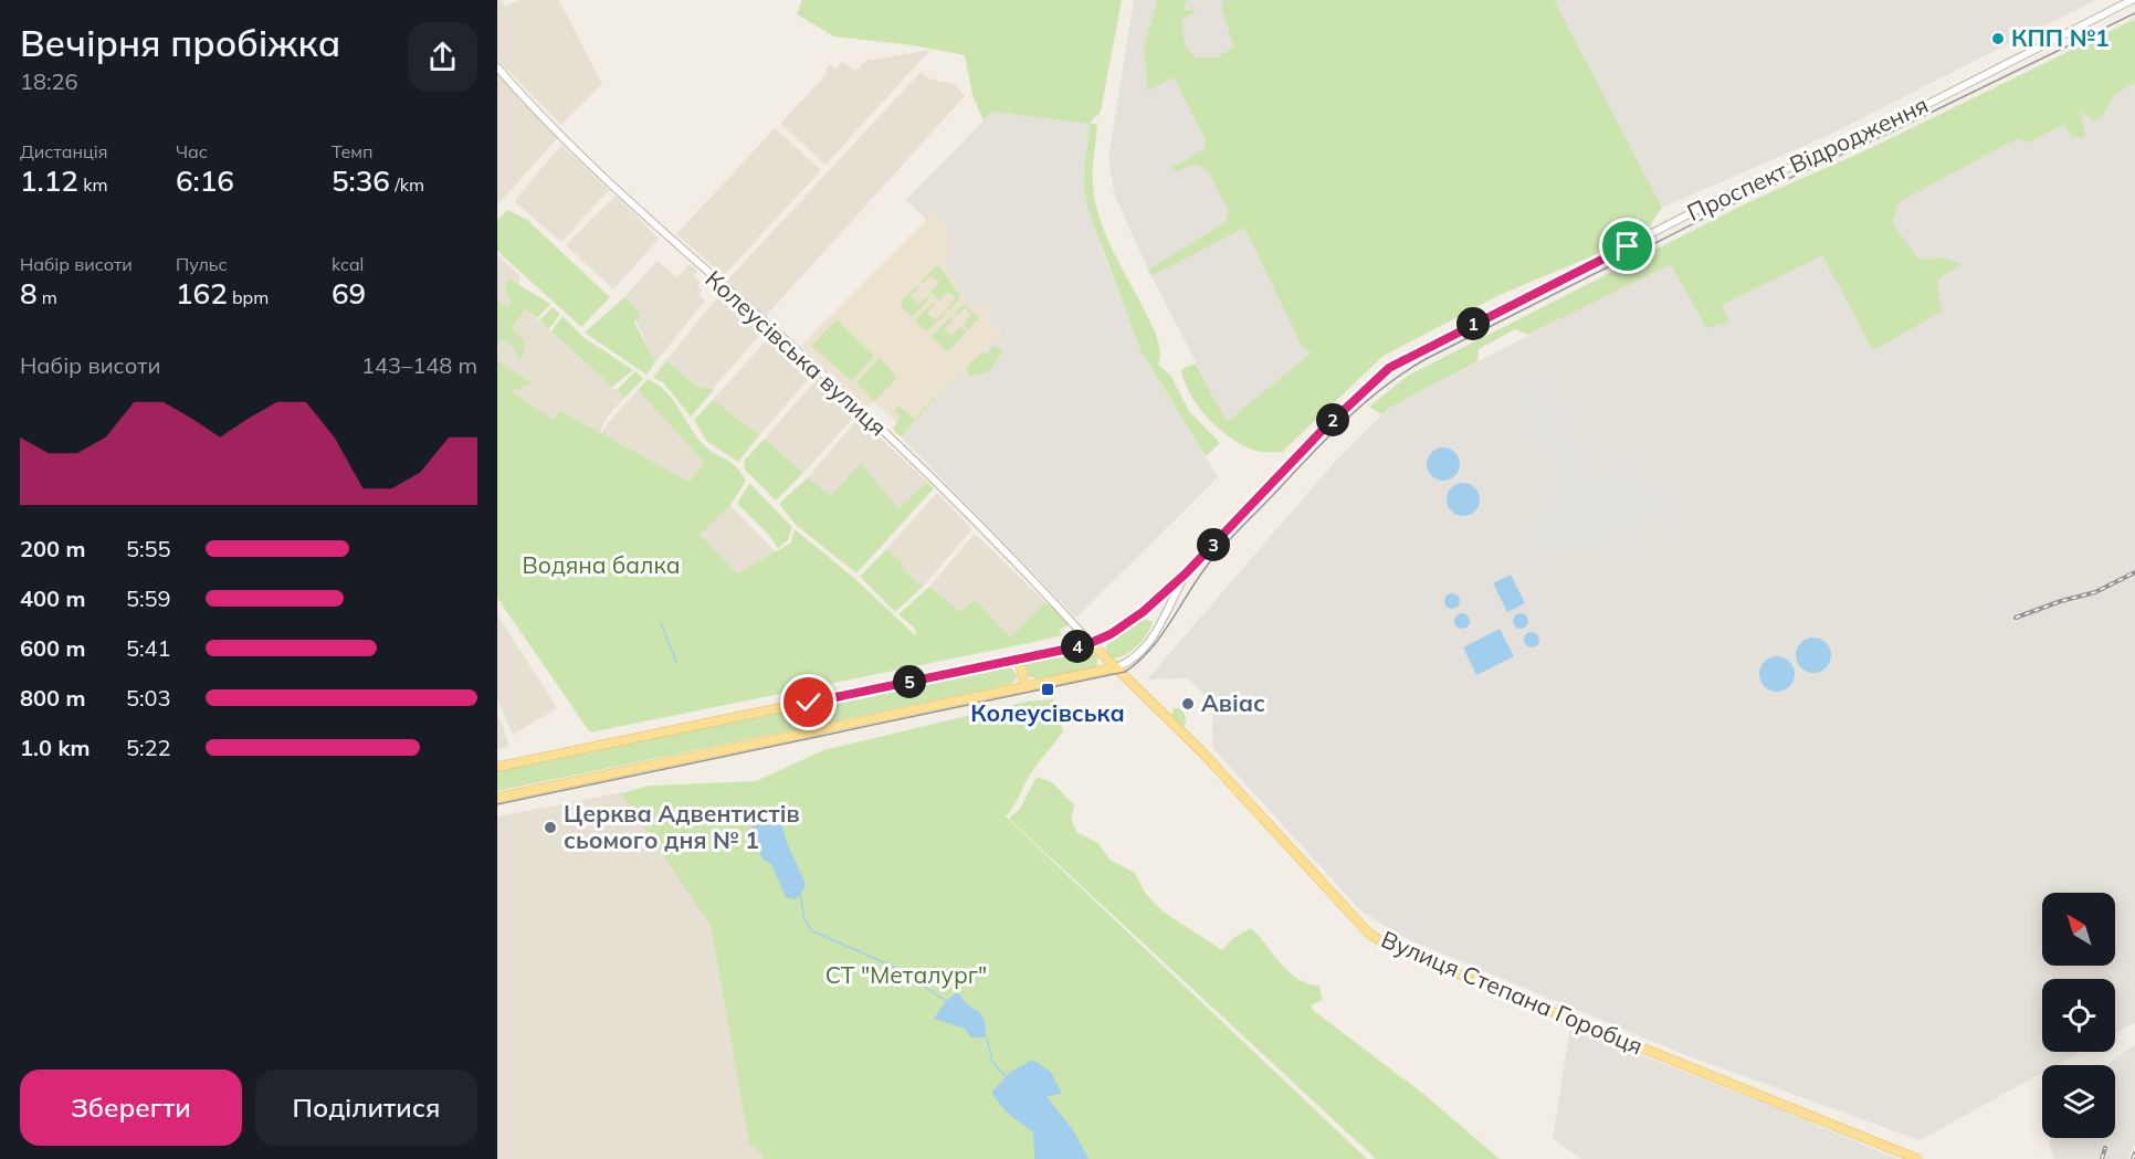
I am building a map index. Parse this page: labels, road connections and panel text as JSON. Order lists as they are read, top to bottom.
{
  "streets": {
    "main road": ["Проспект Відродження", "Вулиця Степана Горобця"],
    "street": ["Колеусівська вулиця"]
  },
  "crossings": [
    ["Проспект Відродження", "Колеусівська вулиця"],
    ["Проспект Відродження", "Вулиця Степана Горобця"],
    ["Колеусівська вулиця", "Вулиця Степана Горобця"]
  ],
  "parks": ["Водяна балка", "СТ \"Металург\""],
  "places": {
    "other": ["КПП №1", "Авіас", "Церква Адвентистів сьомого дня № 1"],
    "transit": ["Колеусівська"]
  },
  "north": "top left",
  "page": {
    "heading": ["Вечірня пробіжка", "18:26"],
    "stats": [
      ["Дистанція", "1.12 km"],
      ["Час", "6:16"],
      ["Темп", "5:36 /km"],
      ["Набір висоти", "8 m"],
      ["Пульс", "162 bpm"],
      ["kcal", "69"]
    ],
    "pins": [
      "1",
      "2",
      "3",
      "4",
      "5"
    ],
    "chart": ["Набір висоти", "143–148 m"],
    "list": [
      {
        "name": "200 m",
        "note": "5:55"
      },
      {
        "name": "400 m",
        "note": "5:59"
      },
      {
        "name": "600 m",
        "note": "5:41"
      },
      {
        "name": "800 m",
        "note": "5:03"
      },
      {
        "name": "1.0 km",
        "note": "5:22"
      }
    ],
    "buttons": ["Зберегти", "Поділитися"]
  }
}
